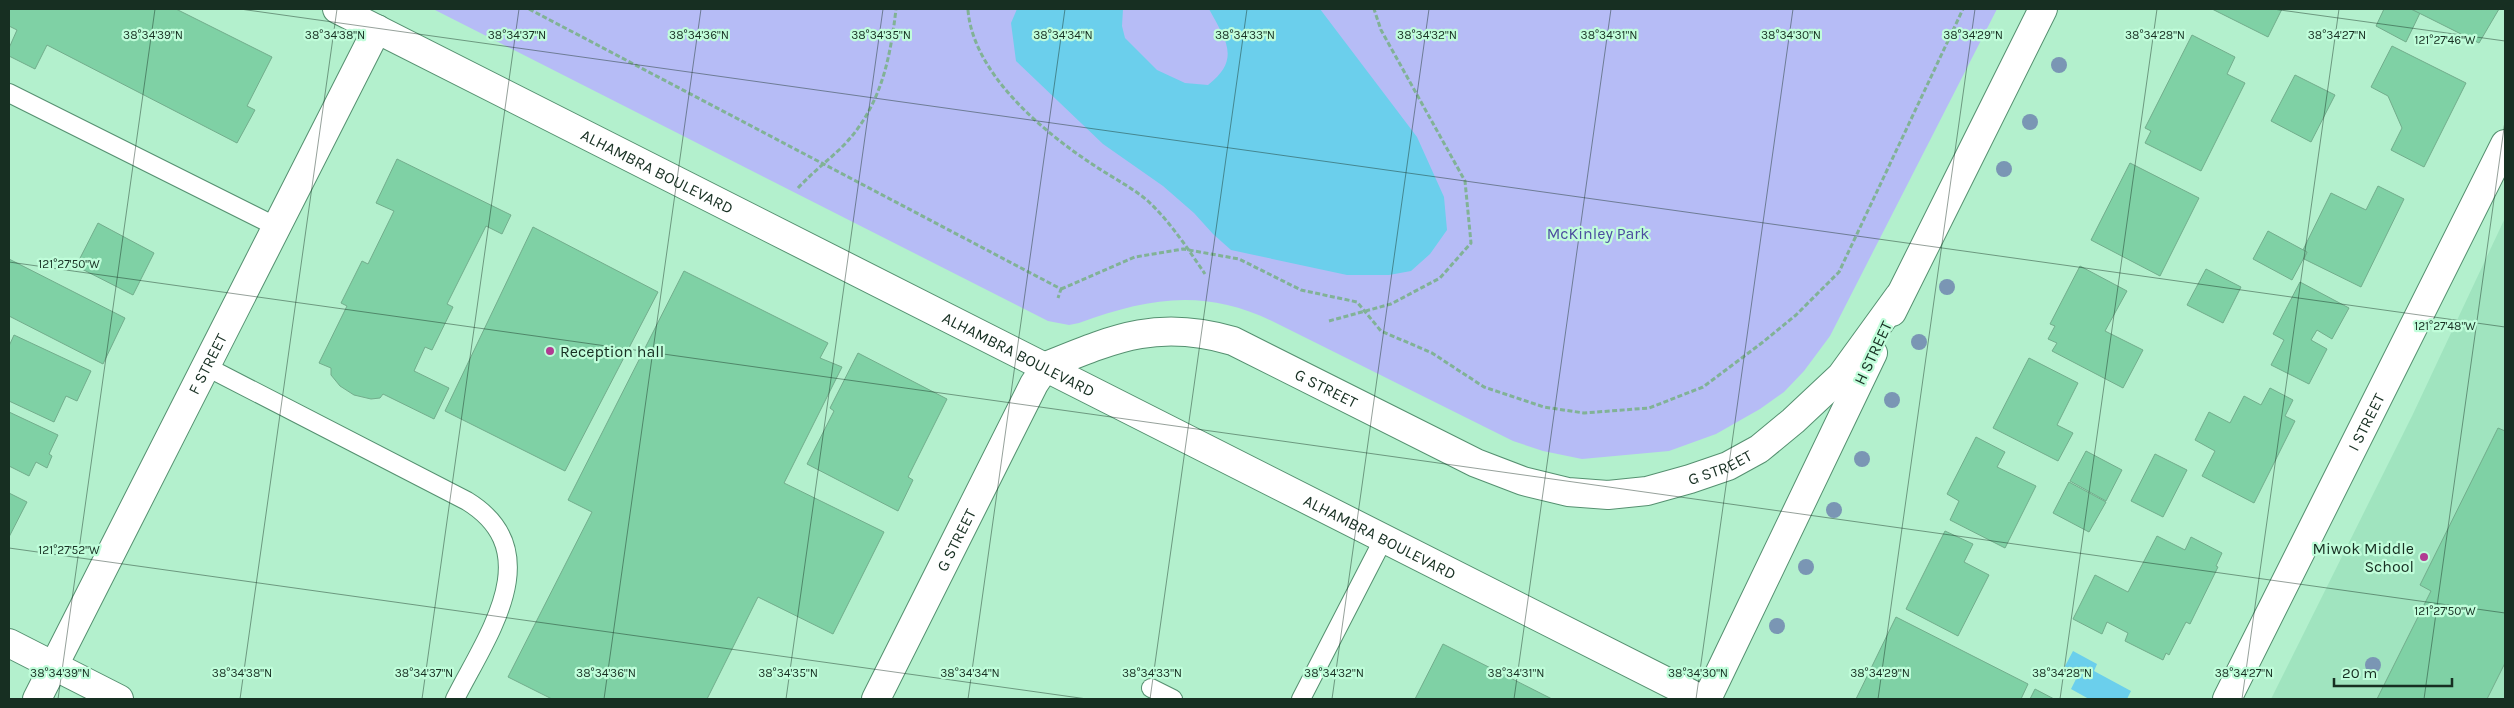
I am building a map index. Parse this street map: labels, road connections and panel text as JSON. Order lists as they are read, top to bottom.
{
  "streets": {
    "street": [
      "ALHAMBRA BOULEVARD",
      "H STREET",
      "F STREET",
      "G STREET",
      "I STREET"
    ]
  },
  "crossings": [
    ["ALHAMBRA BOULEVARD", "F STREET"],
    ["ALHAMBRA BOULEVARD", "G STREET"],
    ["H STREET", "G STREET"]
  ],
  "parks": ["McKinley Park"],
  "places": ["Reception hall", "Miwok Middle School"],
  "scale_bar": "20 m",
  "coordinates": [
    "38°34'39\"N",
    "38°34'38\"N",
    "38°34'37\"N",
    "38°34'36\"N",
    "38°34'35\"N",
    "38°34'34\"N",
    "38°34'33\"N",
    "38°34'32\"N",
    "38°34'31\"N",
    "38°34'30\"N",
    "38°34'29\"N",
    "38°34'28\"N",
    "38°34'27\"N",
    "121°27'46\"W",
    "121°27'50\"W",
    "121°27'48\"W",
    "121°27'52\"W"
  ]
}
